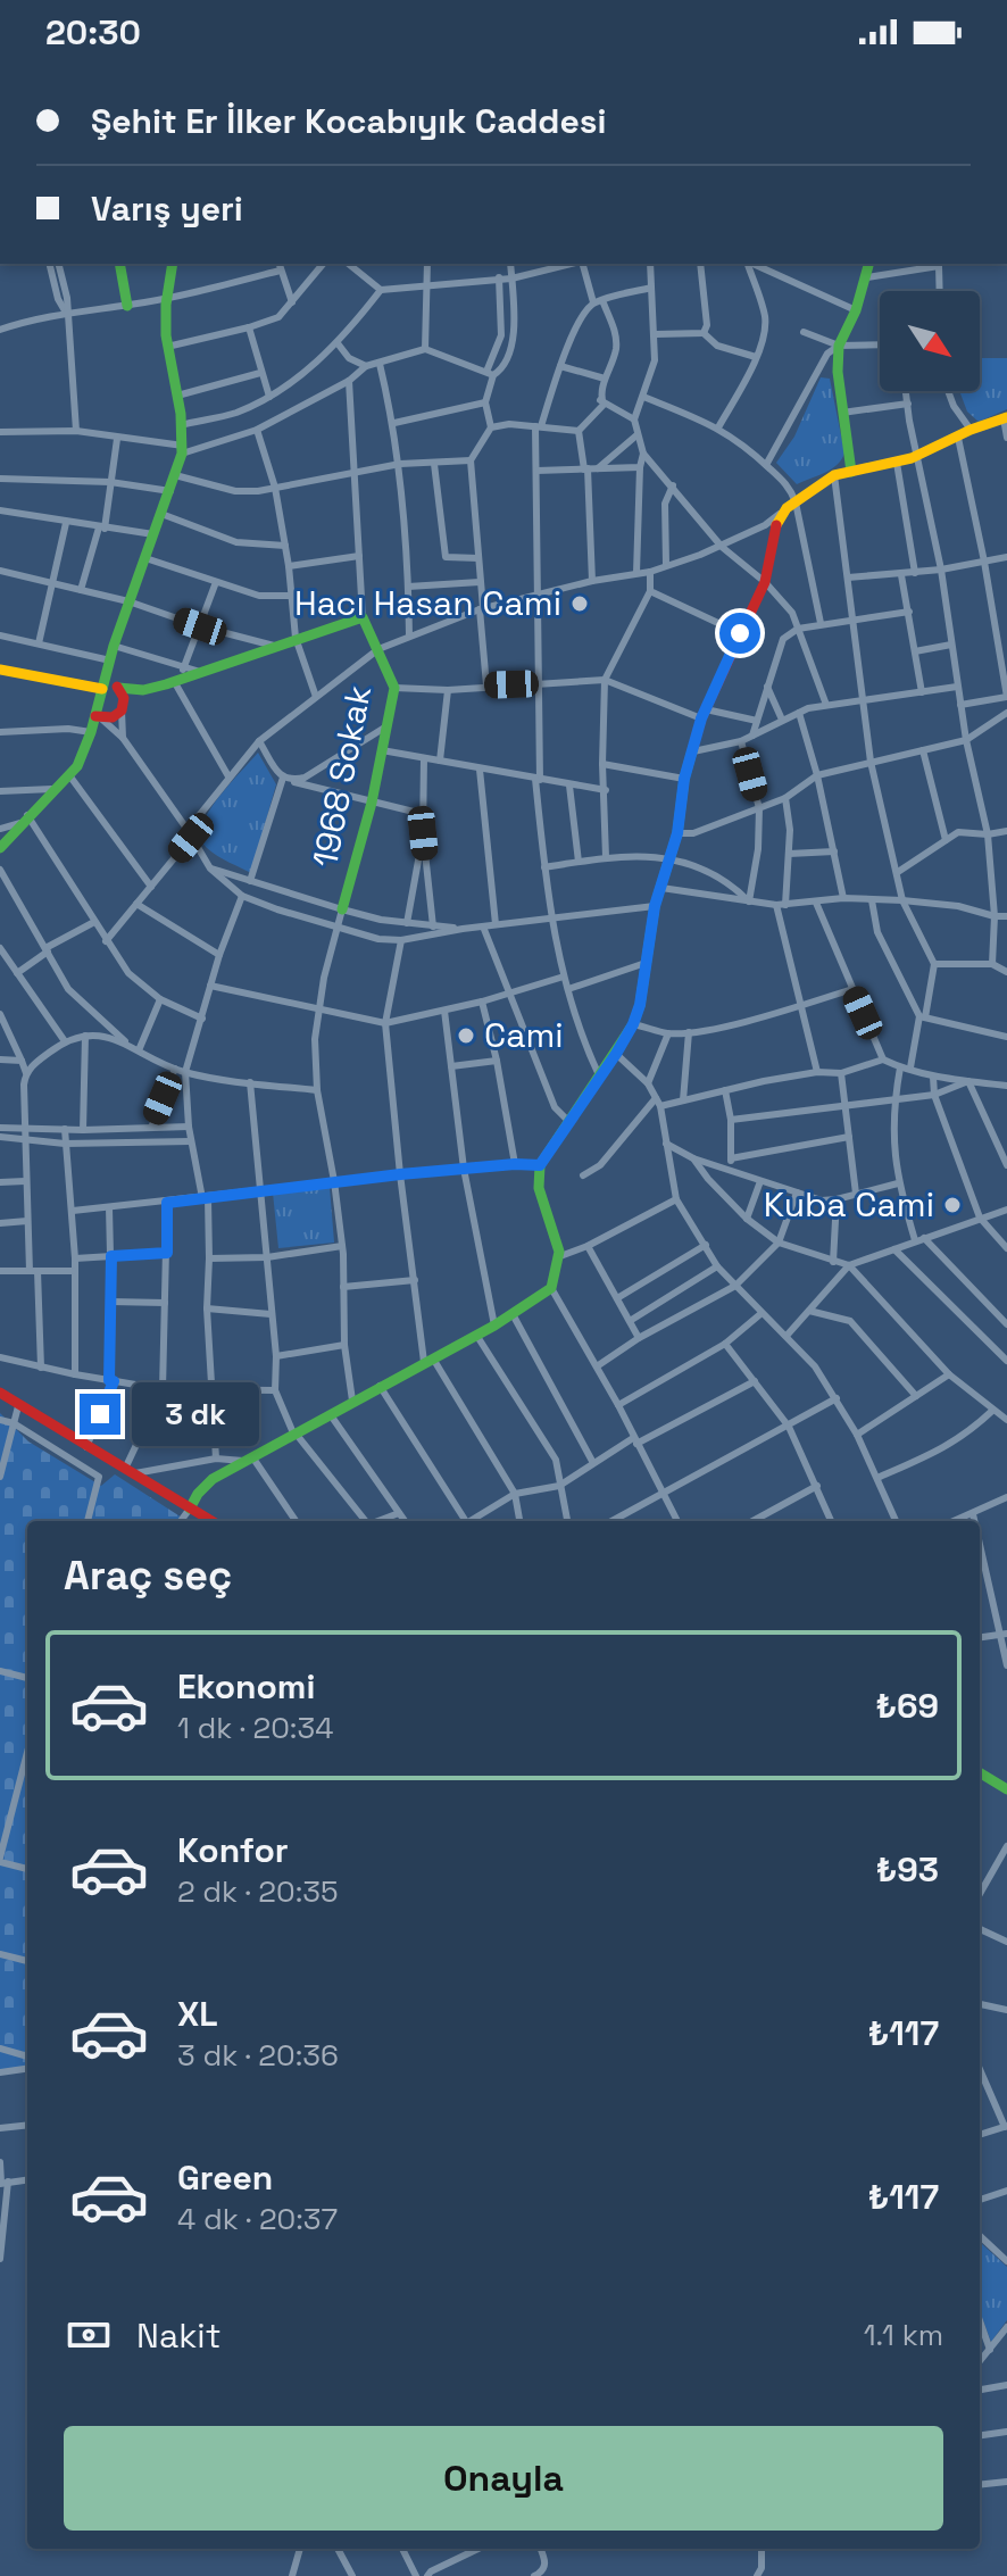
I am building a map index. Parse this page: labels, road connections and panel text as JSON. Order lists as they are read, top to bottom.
{
  "streets": {
    "main road": ["1968 Sokak"]
  },
  "places": ["Hacı Hasan Cami", "Cami", "Kuba Cami"],
  "north": "bottom right",
  "page": {
    "status": "20:30",
    "banner": ["Şehit Er İlker Kocabıyık Caddesi", "Varış yeri"],
    "bubble": "3 dk",
    "heading": "Araç seç",
    "list": [
      {
        "name": "Ekonomi",
        "note": "1 dk · 20:34",
        "value": "₺69"
      },
      {
        "name": "Konfor",
        "note": "2 dk · 20:35",
        "value": "₺93"
      },
      {
        "name": "XL",
        "note": "3 dk · 20:36",
        "value": "₺117"
      },
      {
        "name": "Green",
        "note": "4 dk · 20:37",
        "value": "₺117"
      }
    ],
    "pay": ["Nakit", "1.1 km"],
    "buttons": "Onayla"
  }
}
